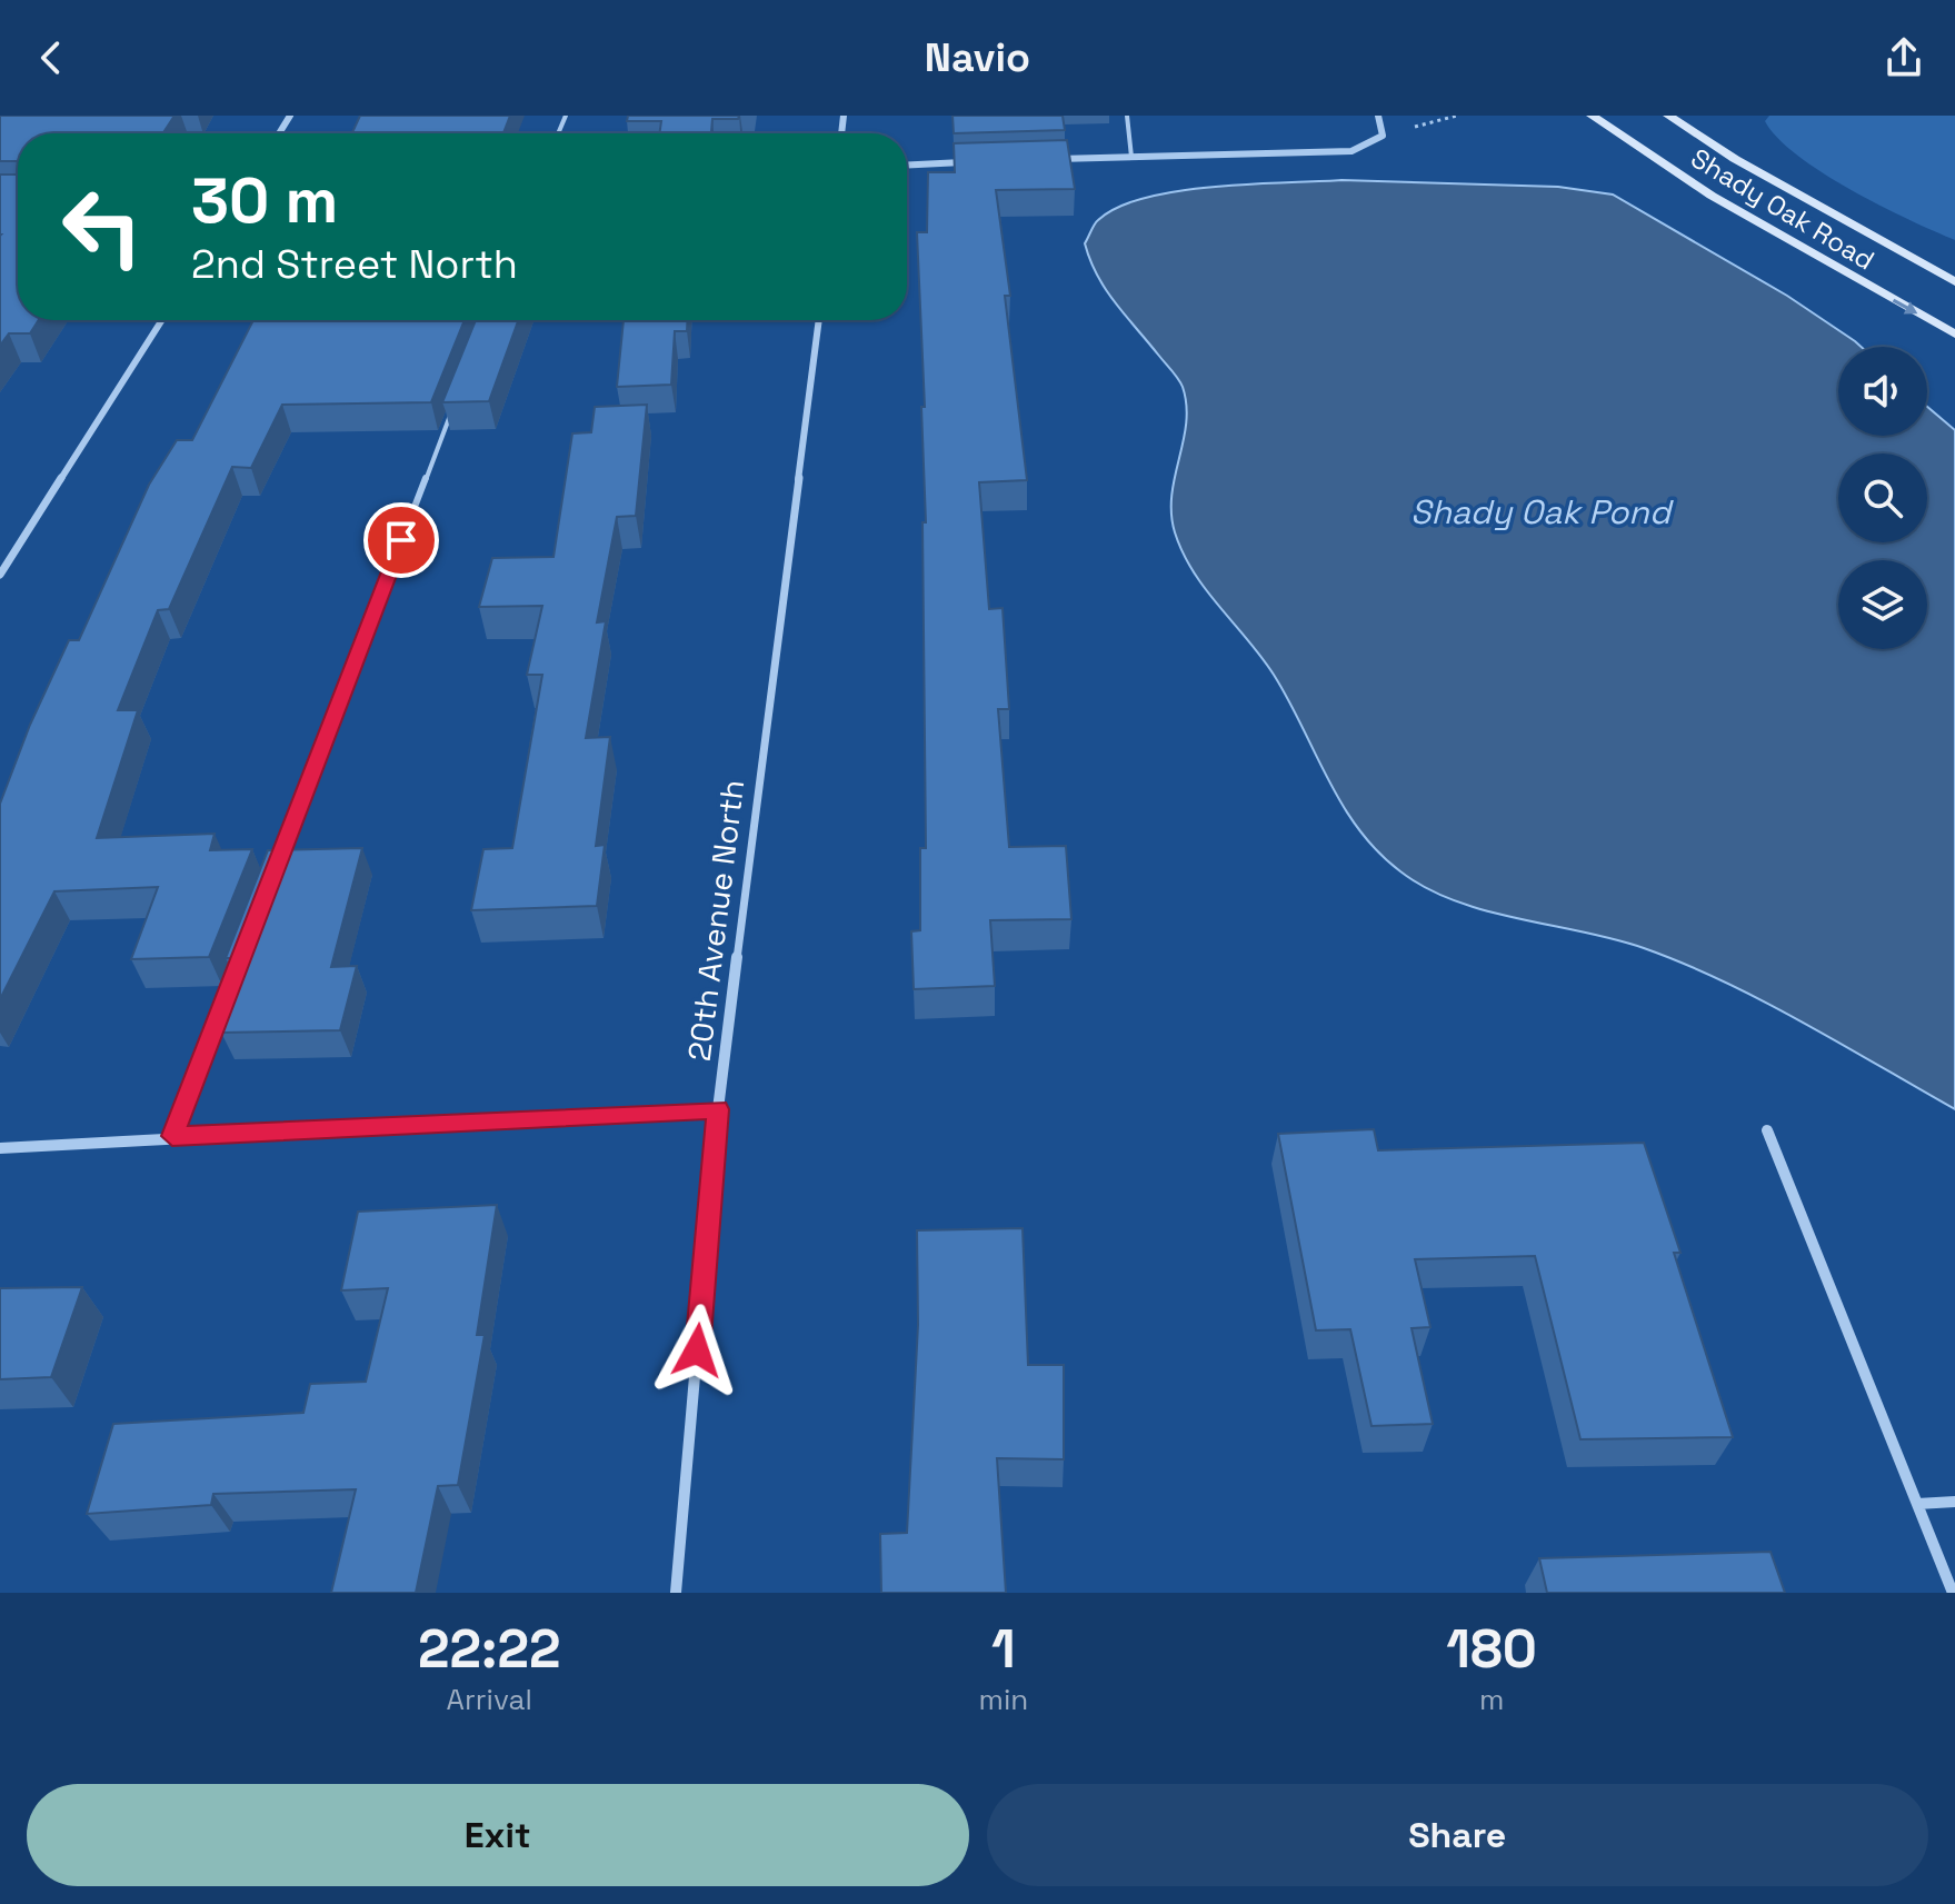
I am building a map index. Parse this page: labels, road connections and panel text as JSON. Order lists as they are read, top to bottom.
{
  "streets": {
    "main road": ["Shady Oak Road"],
    "street": ["20th Avenue North"]
  },
  "water": ["Shady Oak Pond"],
  "page": {
    "header": "Navio",
    "turn": ["30 m", "2nd Street North"],
    "eta": [
      "22:22",
      "Arrival",
      "1",
      "min",
      "180",
      "m"
    ],
    "buttons": ["Exit", "Share"]
  }
}
